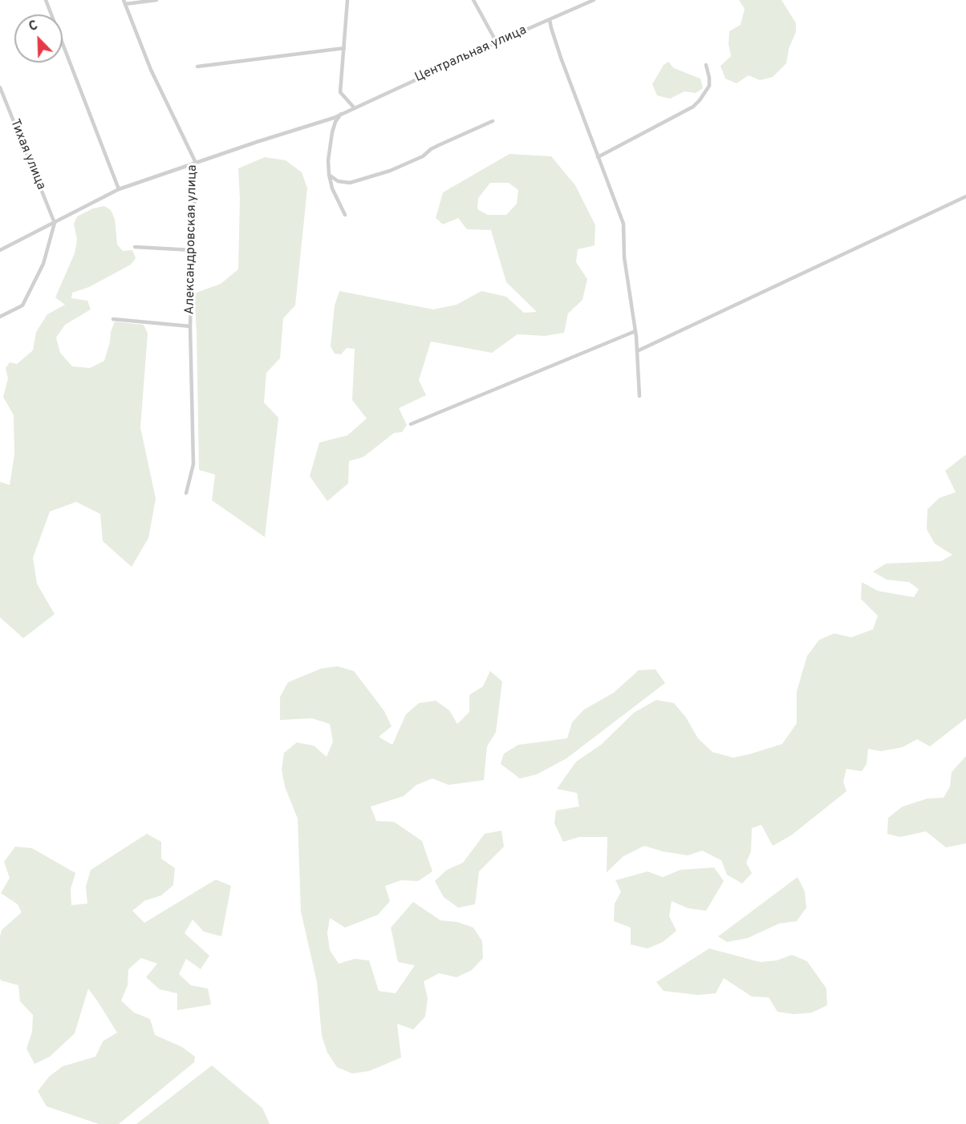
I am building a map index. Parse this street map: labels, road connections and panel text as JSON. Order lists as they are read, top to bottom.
{
  "streets": {
    "street": ["Центральная улица", "Тихая улица", "Александровская улица"]
  },
  "crossings": [
    ["Центральная улица", "Тихая улица"],
    ["Центральная улица", "Александровская улица"]
  ],
  "north": "top left"
}
